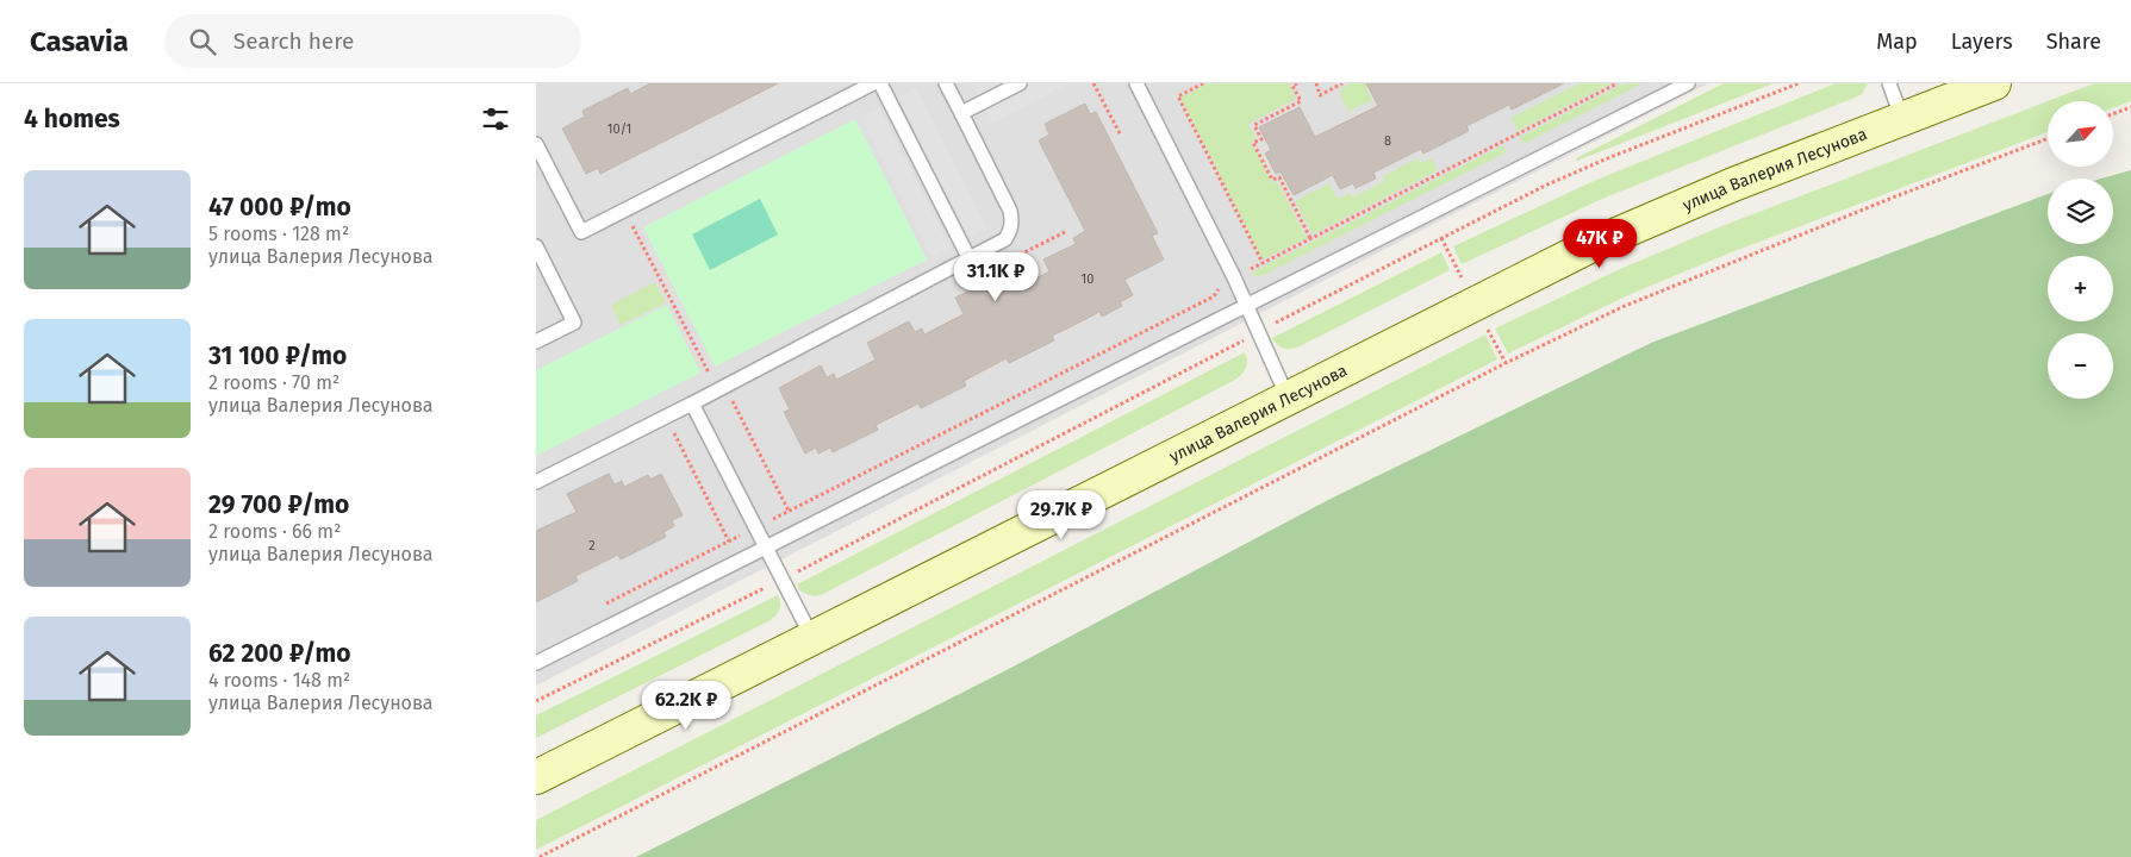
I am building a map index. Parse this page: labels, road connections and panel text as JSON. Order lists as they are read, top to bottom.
{
  "streets": {
    "main road": ["улица Валерия Лесунова"]
  },
  "house_numbers": [
    "10/1",
    "8",
    "10",
    "2"
  ],
  "north": "top right",
  "page": {
    "header": "Casavia",
    "search": "Search here",
    "nav": ["Map", "Layers", "Share"],
    "heading": "4 homes",
    "map_buttons": ["+", "−"],
    "list": [
      {
        "name": "47 000 ₽/mo",
        "note": "5 rooms · 128 m² · улица Валерия Лесунова"
      },
      {
        "name": "31 100 ₽/mo",
        "note": "2 rooms · 70 m² · улица Валерия Лесунова"
      },
      {
        "name": "29 700 ₽/mo",
        "note": "2 rooms · 66 m² · улица Валерия Лесунова"
      },
      {
        "name": "62 200 ₽/mo",
        "note": "4 rooms · 148 m² · улица Валерия Лесунова"
      }
    ],
    "price": [
      "47K ₽",
      "31.1K ₽",
      "29.7K ₽",
      "62.2K ₽"
    ]
  }
}
